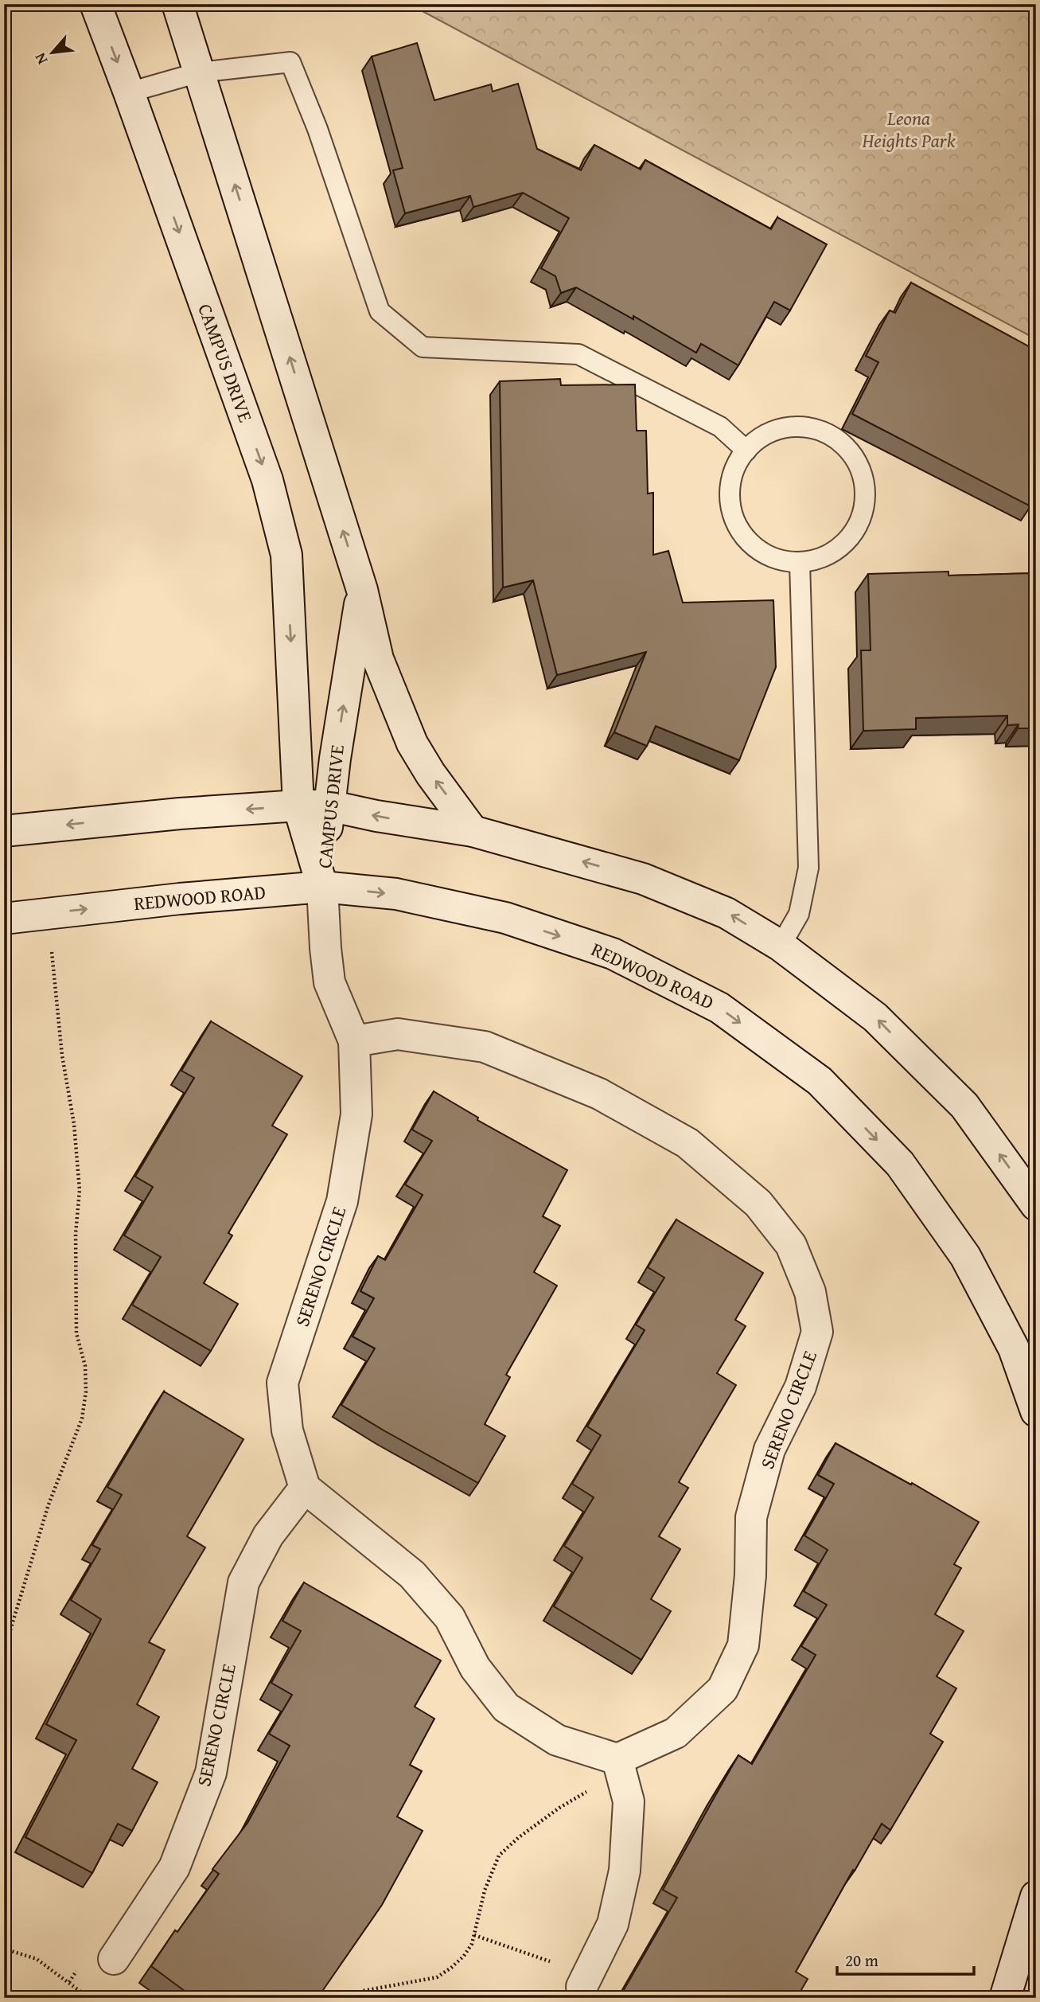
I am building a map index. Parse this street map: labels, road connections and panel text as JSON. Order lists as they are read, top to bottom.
{
  "streets": {
    "street": ["CAMPUS DRIVE", "REDWOOD ROAD", "SERENO CIRCLE"]
  },
  "crossings": [
    ["CAMPUS DRIVE", "REDWOOD ROAD"],
    ["CAMPUS DRIVE", "SERENO CIRCLE"],
    ["REDWOOD ROAD", "SERENO CIRCLE"]
  ],
  "parks": ["Leona Heights Park"],
  "scale_bar": "20 m",
  "north": "bottom left"
}
